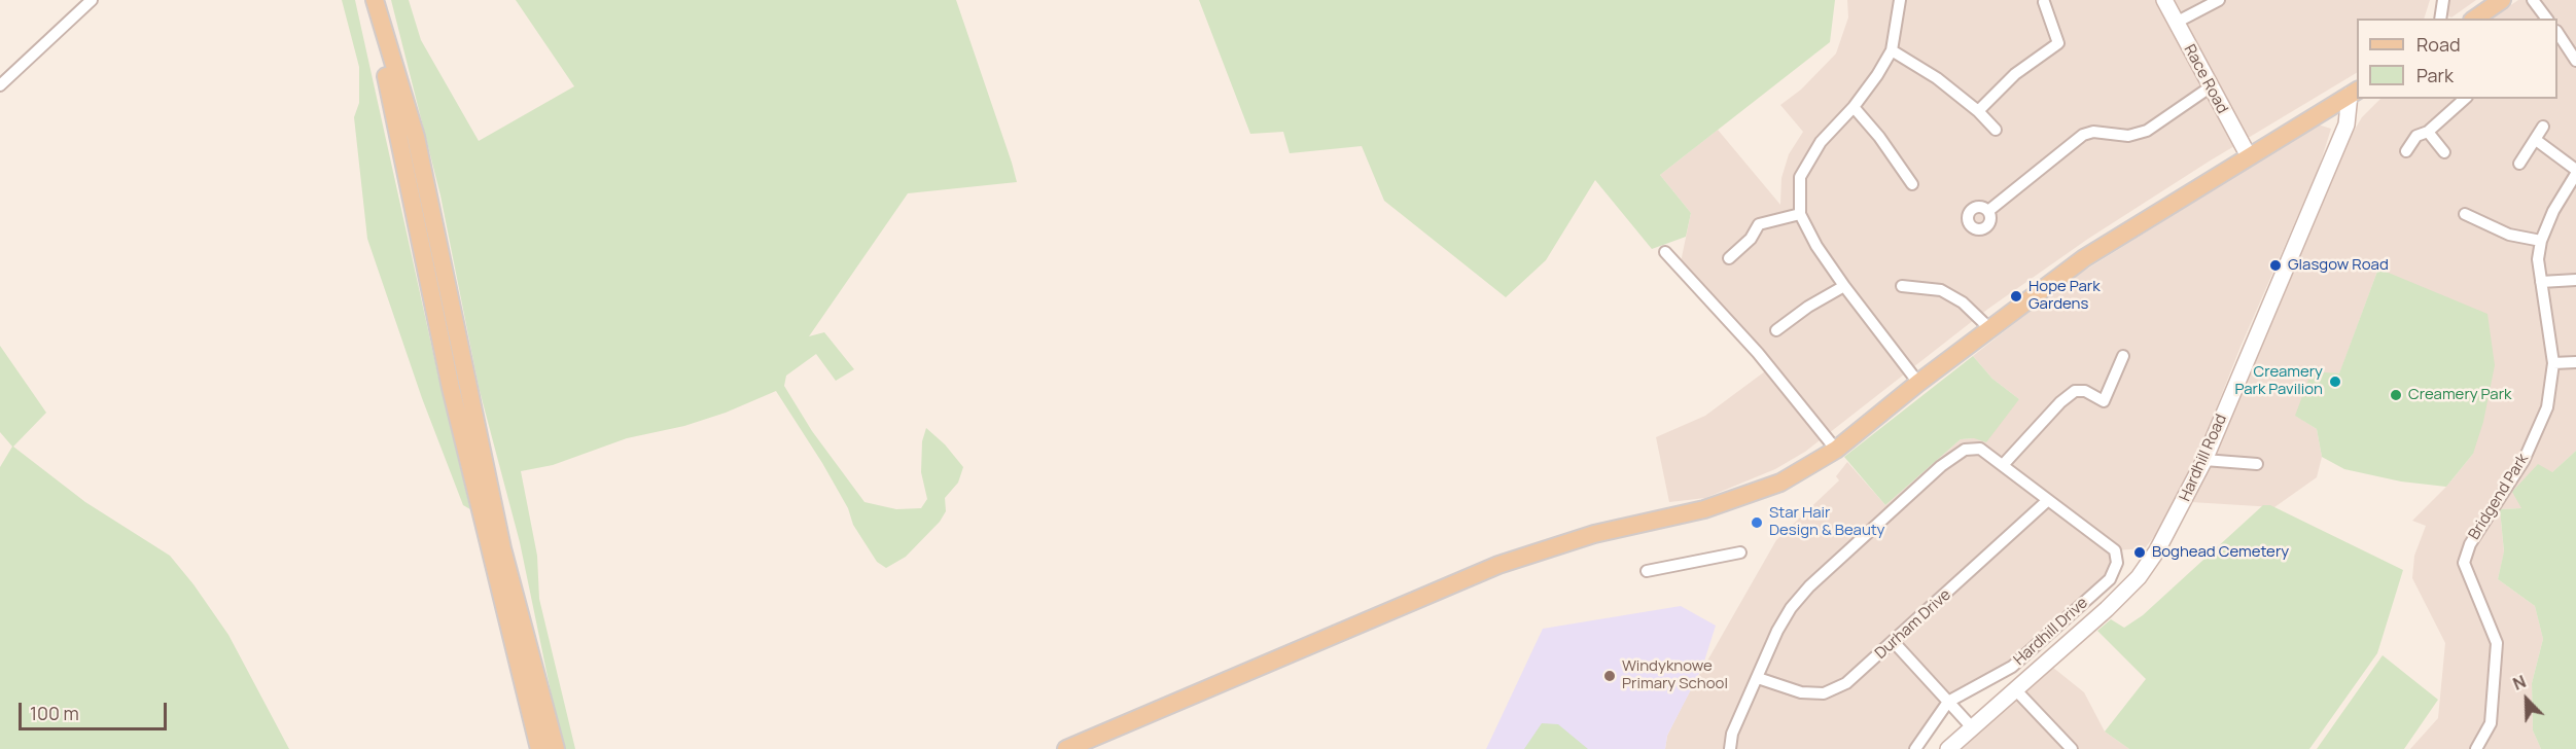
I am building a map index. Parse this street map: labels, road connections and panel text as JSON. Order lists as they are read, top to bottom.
{
  "streets": {
    "main road": ["Race Road", "Hardhill Road"],
    "street": ["Bridgend Park", "Durham Drive", "Hardhill Drive"]
  },
  "crossings": [
    ["Durham Drive", "Hardhill Drive"]
  ],
  "places": [
    "Glasgow Road",
    "Hope Park Gardens",
    "Creamery Park Pavilion",
    "Creamery Park",
    "Star Hair Design & Beauty",
    "Boghead Cemetery",
    "Windyknowe Primary School"
  ],
  "legend": ["Road", "Park"],
  "scale_bar": "100 m",
  "north": "top left"
}
